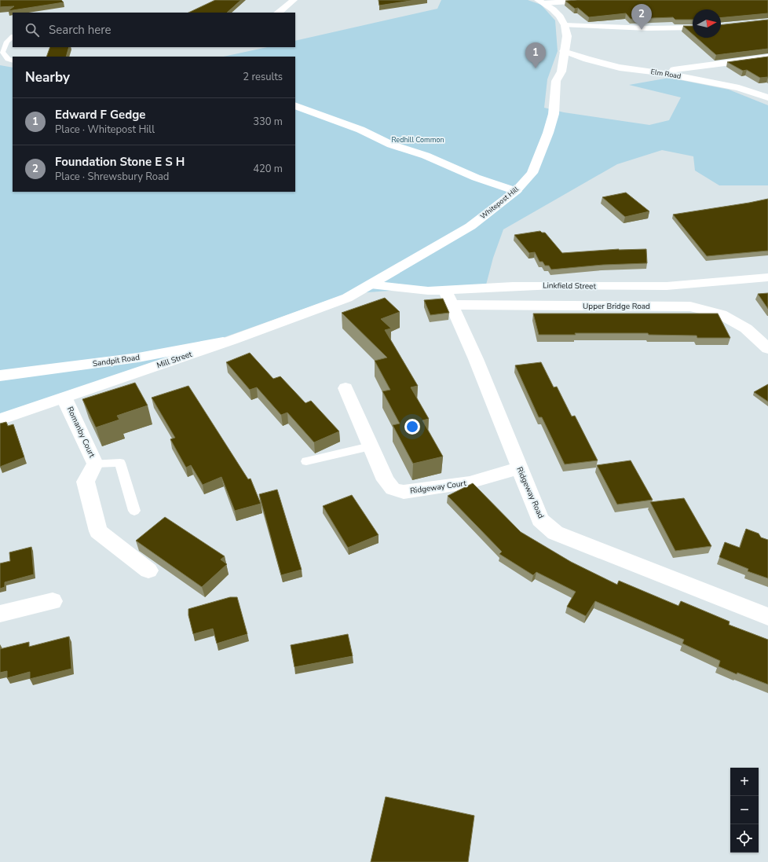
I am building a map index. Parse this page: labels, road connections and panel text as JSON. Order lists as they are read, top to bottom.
{
  "streets": {
    "street": [
      "Elm Road",
      "Whitepost Hill",
      "Linkfield Street",
      "Upper Bridge Road",
      "Mill Street",
      "Sandpit Road",
      "Romanby Court",
      "Ridgeway Court",
      "Ridgeway Road"
    ]
  },
  "crossings": [
    ["Elm Road", "Whitepost Hill"],
    ["Whitepost Hill", "Linkfield Street"],
    ["Whitepost Hill", "Mill Street"],
    ["Linkfield Street", "Upper Bridge Road"],
    ["Linkfield Street", "Ridgeway Road"],
    ["Upper Bridge Road", "Ridgeway Road"],
    ["Mill Street", "Sandpit Road"],
    ["Mill Street", "Romanby Court"],
    ["Ridgeway Court", "Ridgeway Road"]
  ],
  "parks": ["Redhill Common"],
  "north": "right",
  "page": {
    "pins": ["2", "1"],
    "search": "Search here",
    "heading": ["Nearby", "2 results"],
    "list": [
      {
        "mark": "1",
        "name": "Edward F Gedge",
        "note": "Place · Whitepost Hill",
        "value": "330 m"
      },
      {
        "mark": "2",
        "name": "Foundation Stone E S H",
        "note": "Place · Shrewsbury Road",
        "value": "420 m"
      }
    ],
    "map_buttons": ["+", "−"]
  }
}
